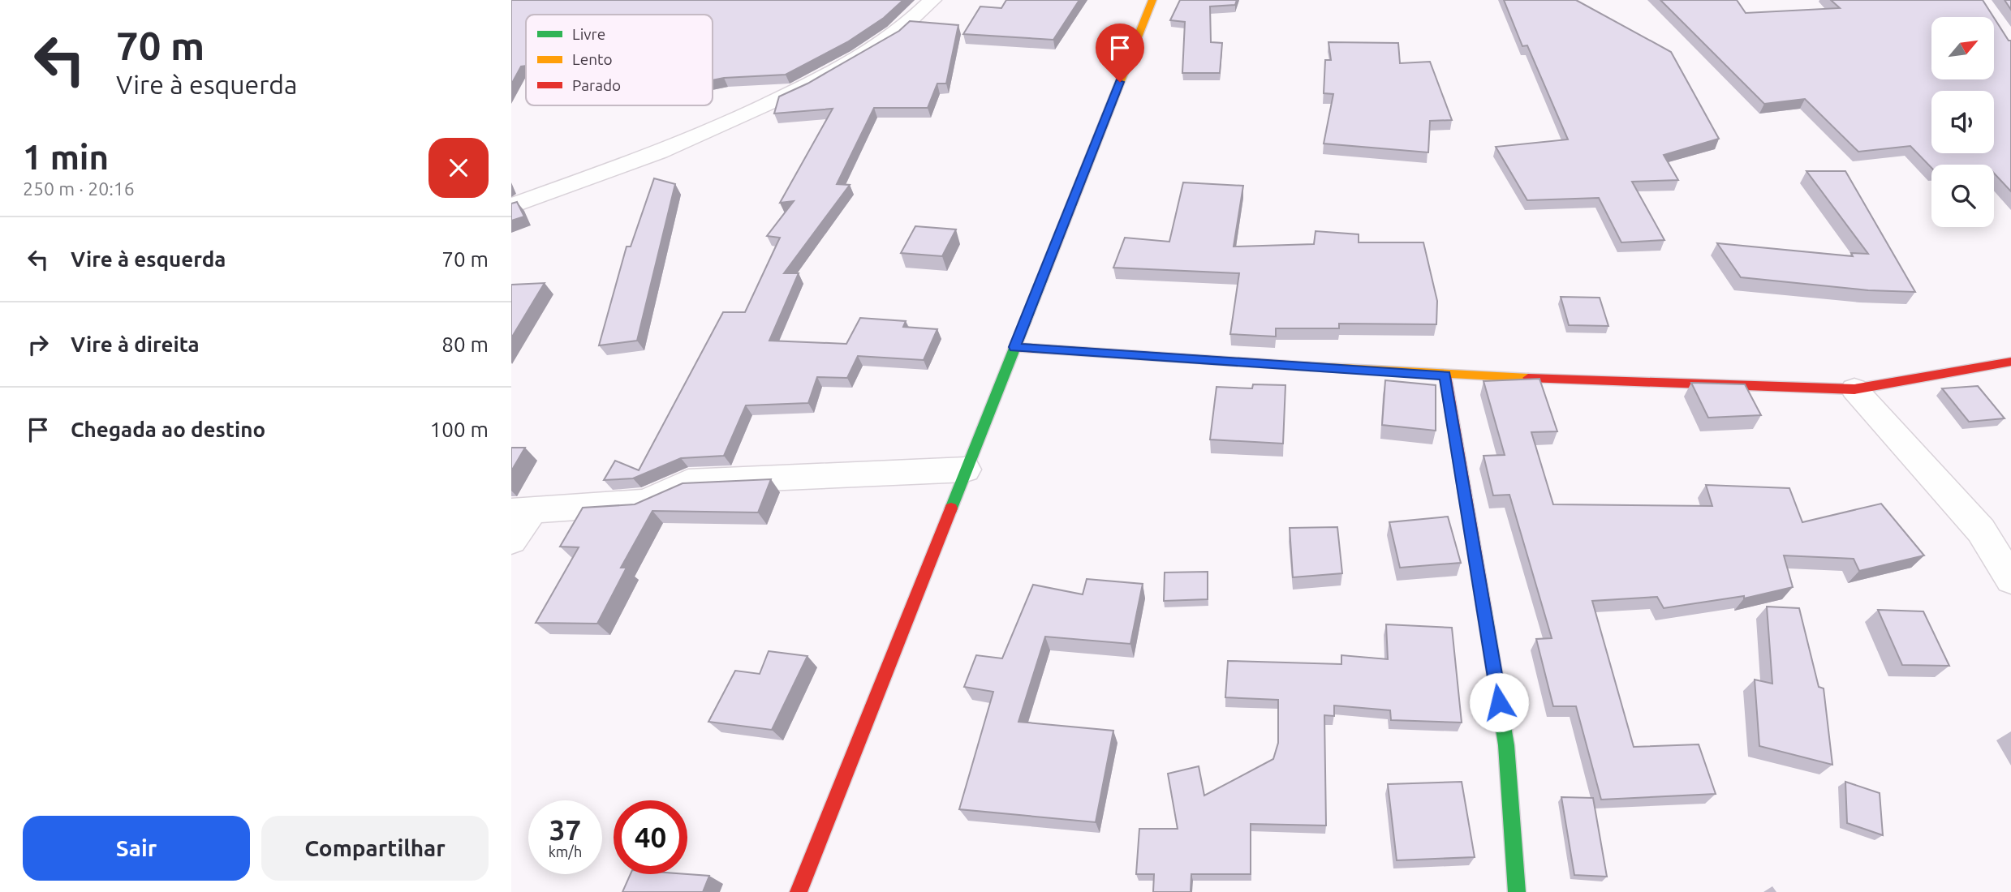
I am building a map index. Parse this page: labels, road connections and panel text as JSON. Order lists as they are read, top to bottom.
{
  "legend": ["Livre", "Lento", "Parado"],
  "north": "top right",
  "page": {
    "turn": ["70 m", "Vire à esquerda"],
    "heading": ["1 min", "250 m · 20:16"],
    "list": [
      {
        "name": "Vire à esquerda",
        "value": "70 m"
      },
      {
        "name": "Vire à direita",
        "value": "80 m"
      },
      {
        "name": "Chegada ao destino",
        "value": "100 m"
      }
    ],
    "speed": "37 km/h",
    "limit": "40",
    "buttons": ["Sair", "Compartilhar"]
  }
}
